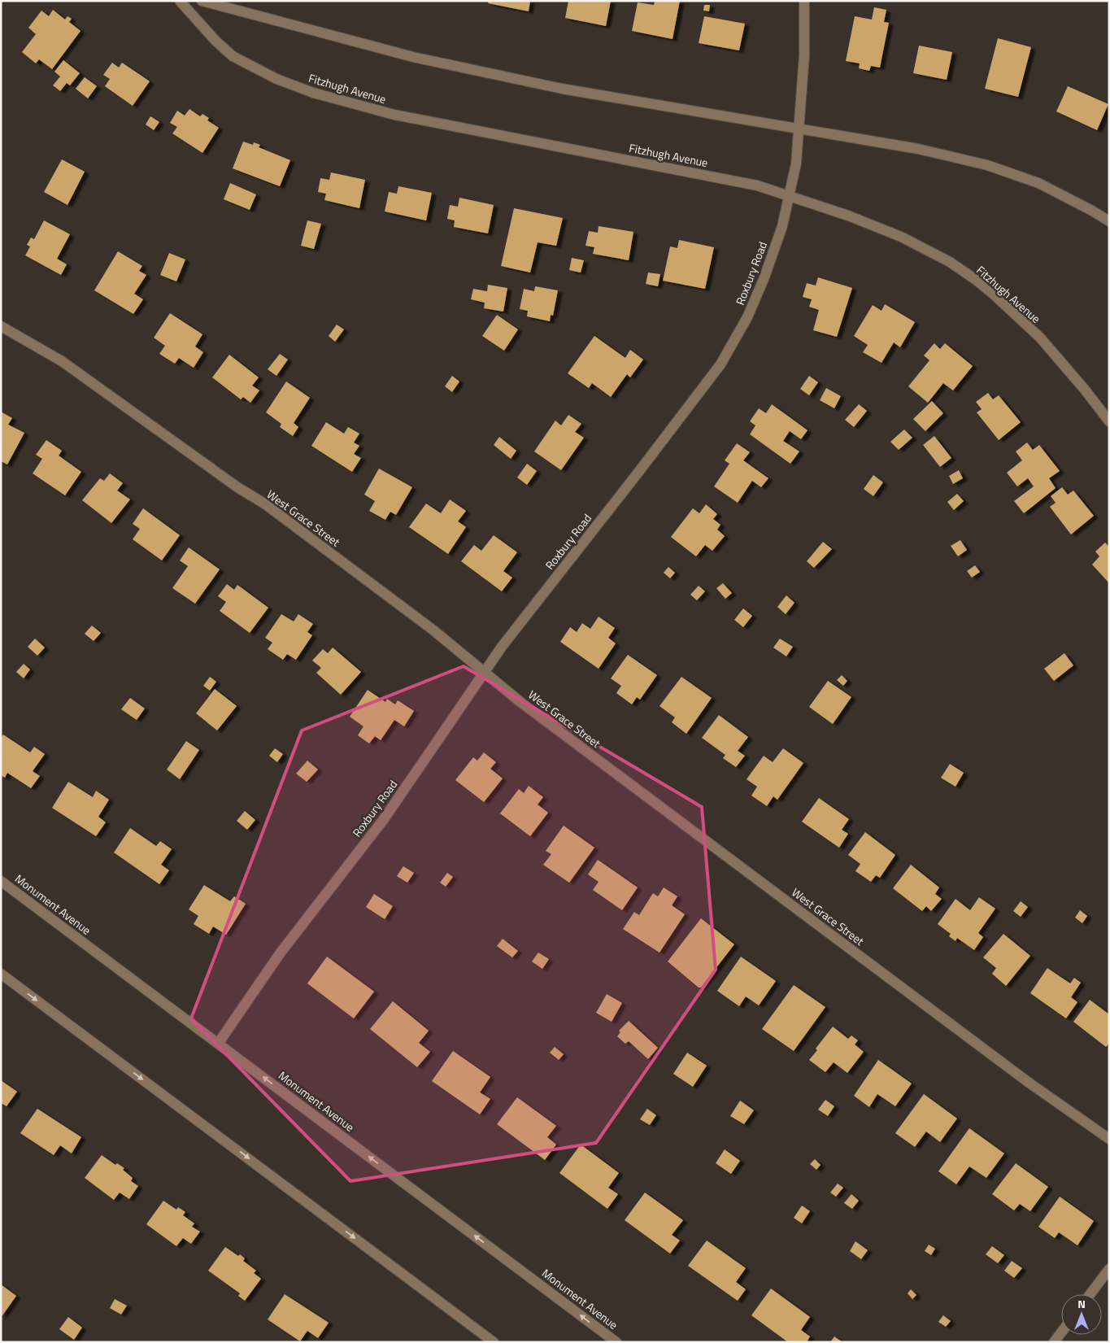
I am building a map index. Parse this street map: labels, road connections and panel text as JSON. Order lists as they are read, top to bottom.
{
  "streets": {
    "street": [
      "Fitzhugh Avenue",
      "Roxbury Road",
      "West Grace Street",
      "Monument Avenue"
    ]
  },
  "crossings": [
    ["Fitzhugh Avenue", "Roxbury Road"],
    ["Roxbury Road", "West Grace Street"],
    ["Roxbury Road", "Monument Avenue"]
  ],
  "north": "top"
}
